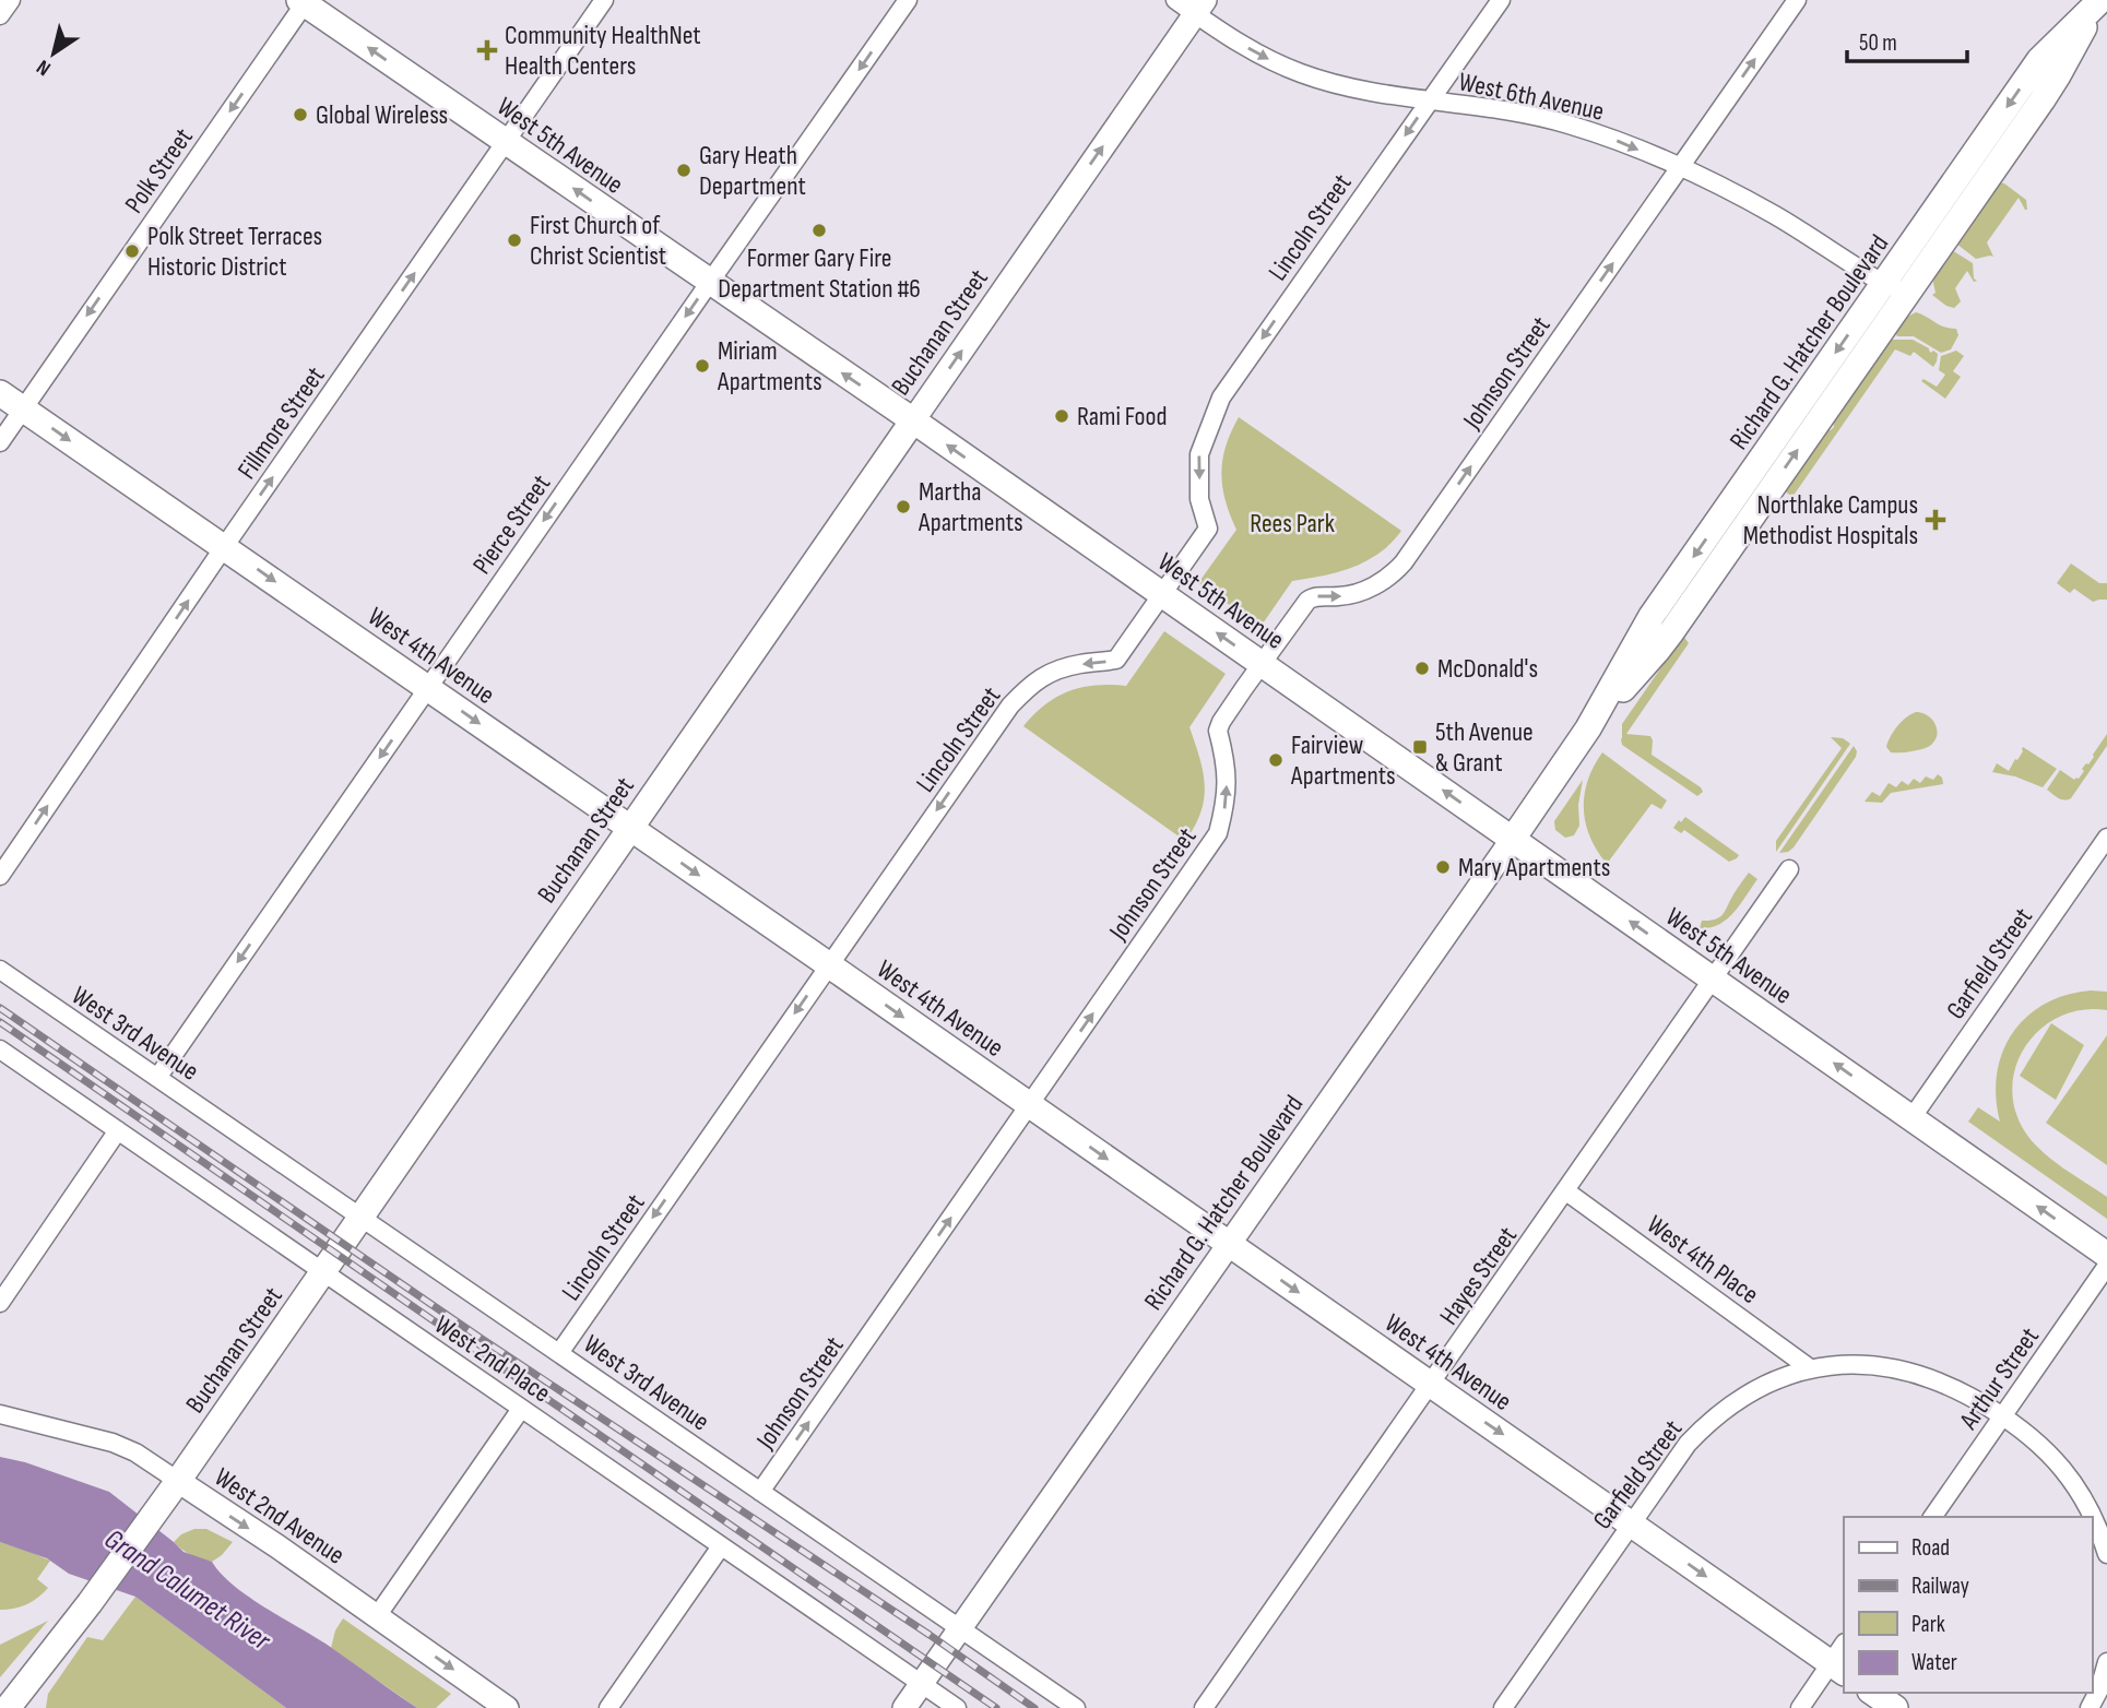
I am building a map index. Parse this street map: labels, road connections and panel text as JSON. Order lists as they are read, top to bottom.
{
  "streets": {
    "main road": [
      "West 5th Avenue",
      "Buchanan Street",
      "Richard G. Hatcher Boulevard",
      "West 4th Avenue"
    ],
    "street": [
      "West 6th Avenue",
      "Polk Street",
      "Lincoln Street",
      "Johnson Street",
      "Fillmore Street",
      "Pierce Street",
      "Garfield Street",
      "West 3rd Avenue",
      "West 4th Place",
      "Hayes Street",
      "West 2nd Place",
      "Arthur Street",
      "West 2nd Avenue"
    ]
  },
  "crossings": [
    ["West 6th Avenue", "Lincoln Street"],
    ["West 6th Avenue", "Buchanan Street"],
    ["West 6th Avenue", "Richard G. Hatcher Boulevard"],
    ["West 6th Avenue", "Johnson Street"],
    ["West 5th Avenue", "Polk Street"],
    ["West 5th Avenue", "Lincoln Street"],
    ["West 5th Avenue", "Buchanan Street"],
    ["West 5th Avenue", "Richard G. Hatcher Boulevard"],
    ["West 5th Avenue", "Johnson Street"],
    ["West 5th Avenue", "Fillmore Street"],
    ["West 5th Avenue", "Pierce Street"],
    ["West 5th Avenue", "Garfield Street"],
    ["West 5th Avenue", "Hayes Street"],
    ["Polk Street", "West 4th Avenue"],
    ["Lincoln Street", "West 4th Avenue"],
    ["Lincoln Street", "West 3rd Avenue"],
    ["Buchanan Street", "West 4th Avenue"],
    ["Buchanan Street", "West 3rd Avenue"],
    ["Buchanan Street", "West 2nd Place"],
    ["Buchanan Street", "West 2nd Avenue"],
    ["Richard G. Hatcher Boulevard", "West 4th Avenue"],
    ["Richard G. Hatcher Boulevard", "West 3rd Avenue"],
    ["Richard G. Hatcher Boulevard", "West 2nd Place"],
    ["Johnson Street", "West 4th Avenue"],
    ["Johnson Street", "West 3rd Avenue"],
    ["Fillmore Street", "West 4th Avenue"],
    ["Pierce Street", "West 4th Avenue"],
    ["Pierce Street", "West 3rd Avenue"],
    ["West 4th Avenue", "Garfield Street"],
    ["West 4th Avenue", "Hayes Street"],
    ["Garfield Street", "West 4th Place"],
    ["Garfield Street", "Arthur Street"],
    ["West 4th Place", "Hayes Street"]
  ],
  "one_way": [
    "West 6th Avenue",
    "West 5th Avenue",
    "Polk Street",
    "Lincoln Street",
    "Johnson Street",
    "Fillmore Street",
    "Pierce Street",
    "West 4th Avenue",
    "West 2nd Avenue"
  ],
  "water": ["Grand Calumet River"],
  "parks": ["Rees Park"],
  "places": {
    "health": ["Community HealthNet Health Centers", "Northlake Campus Methodist Hospitals"],
    "other": [
      "Global Wireless",
      "Gary Heath Department",
      "Former Gary Fire Department Station #6",
      "First Church of Christ Scientist",
      "Polk Street Terraces Historic District",
      "Miriam Apartments",
      "Rami Food",
      "Martha Apartments",
      "McDonald's",
      "Fairview Apartments",
      "Mary Apartments"
    ],
    "transit": ["5th Avenue & Grant"]
  },
  "legend": [
    "Road",
    "Railway",
    "Park",
    "Water"
  ],
  "scale_bar": "50 m",
  "north": "bottom left"
}
